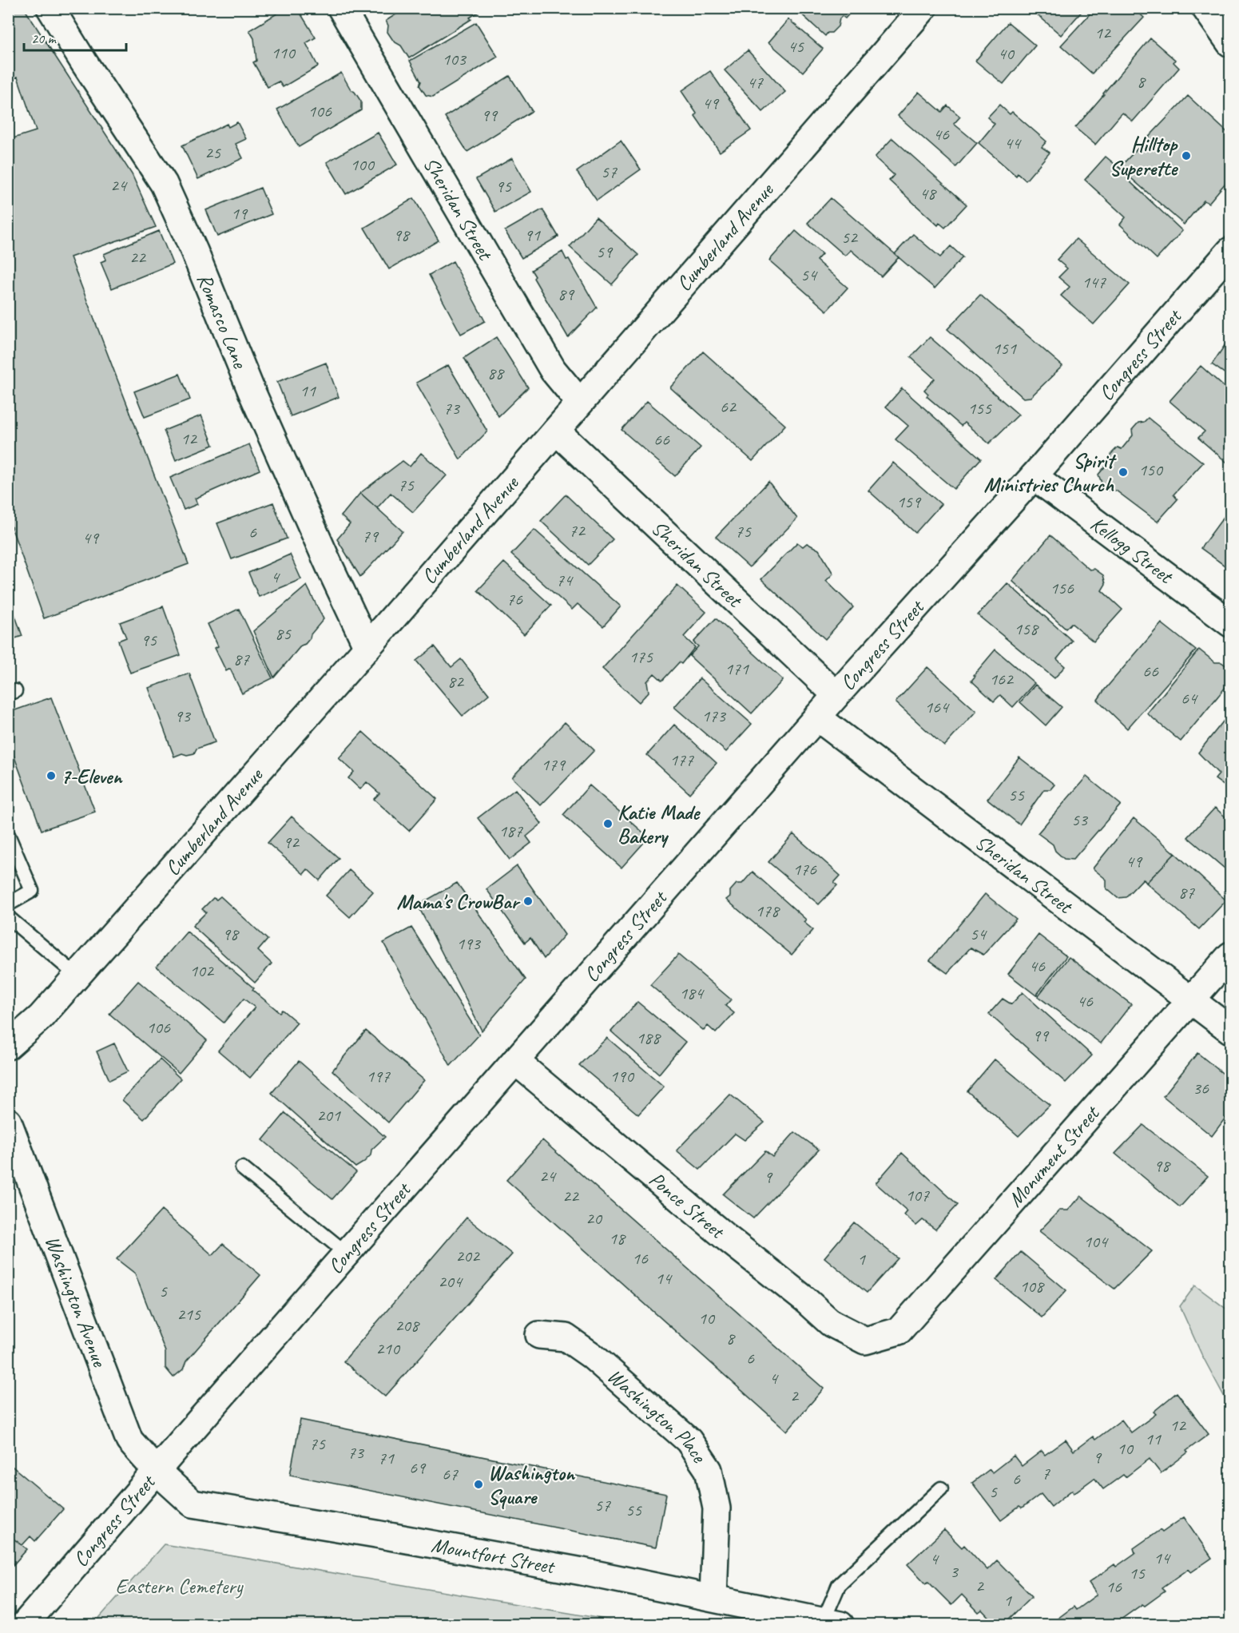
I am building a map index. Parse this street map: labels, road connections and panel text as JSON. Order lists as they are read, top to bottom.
{
  "streets": {
    "street": [
      "Sheridan Street",
      "Cumberland Avenue",
      "Romasco Lane",
      "Congress Street",
      "Kellogg Street",
      "Monument Street",
      "Ponce Street",
      "Washington Avenue",
      "Washington Place",
      "Mountfort Street"
    ]
  },
  "crossings": [
    ["Sheridan Street", "Cumberland Avenue"],
    ["Sheridan Street", "Congress Street"],
    ["Sheridan Street", "Monument Street"],
    ["Cumberland Avenue", "Romasco Lane"],
    ["Congress Street", "Kellogg Street"],
    ["Congress Street", "Ponce Street"],
    ["Congress Street", "Washington Avenue"],
    ["Congress Street", "Mountfort Street"],
    ["Monument Street", "Ponce Street"],
    ["Washington Avenue", "Mountfort Street"],
    ["Washington Place", "Mountfort Street"]
  ],
  "parks": ["Eastern Cemetery"],
  "places": [
    "Hilltop Superette",
    "Spirit Ministries Church",
    "7-Eleven",
    "Katie Made Bakery",
    "Mama's CrowBar",
    "Washington Square"
  ],
  "house_numbers": [
    "12",
    "45",
    "110",
    "40",
    "103",
    "8",
    "47",
    "49",
    "106",
    "99",
    "46",
    "44",
    "25",
    "100",
    "57",
    "24",
    "95",
    "48",
    "19",
    "98",
    "91",
    "52",
    "59",
    "22",
    "54",
    "147",
    "89",
    "151",
    "88",
    "11",
    "62",
    "73",
    "155",
    "12",
    "66",
    "150",
    "75",
    "159",
    "72",
    "75",
    "6",
    "79",
    "49",
    "4",
    "74",
    "156",
    "76",
    "158",
    "85",
    "95",
    "175",
    "87",
    "171",
    "66",
    "162",
    "82",
    "64",
    "164",
    "93",
    "173",
    "177",
    "179",
    "55",
    "53",
    "187",
    "92",
    "49",
    "176",
    "87",
    "178",
    "98",
    "54",
    "193",
    "46",
    "102",
    "184",
    "46",
    "106",
    "99",
    "188",
    "197",
    "190",
    "36",
    "201",
    "98",
    "24",
    "9",
    "107",
    "22",
    "20",
    "18",
    "104",
    "202",
    "16",
    "1",
    "14",
    "204",
    "108",
    "5",
    "215",
    "10",
    "208",
    "8",
    "210",
    "6",
    "4",
    "2",
    "12",
    "11",
    "75",
    "10",
    "73",
    "9",
    "71",
    "69",
    "7",
    "67",
    "6",
    "5",
    "57",
    "55",
    "14",
    "4",
    "3",
    "15",
    "2",
    "16",
    "1"
  ],
  "scale_bar": "20 m"
}
